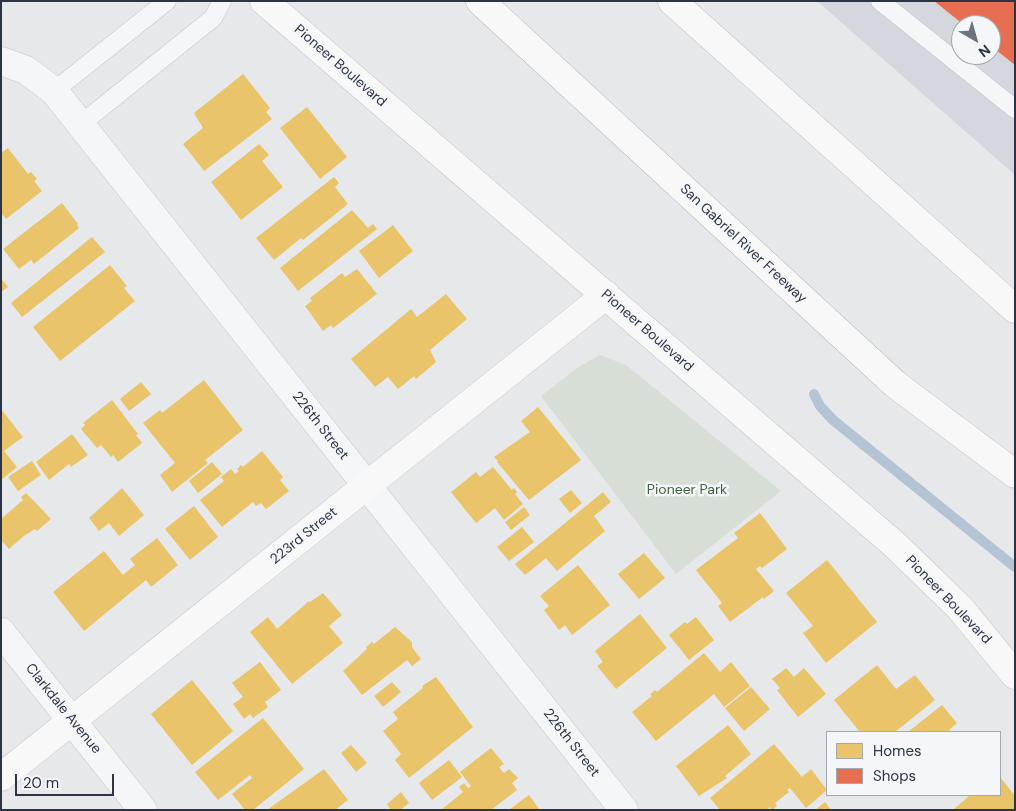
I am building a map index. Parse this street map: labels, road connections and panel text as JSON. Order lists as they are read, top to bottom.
{
  "streets": {
    "main road": ["Pioneer Boulevard", "San Gabriel River Freeway", "223rd Street"],
    "street": ["226th Street", "Clarkdale Avenue"]
  },
  "crossings": [
    ["Pioneer Boulevard", "223rd Street"],
    ["226th Street", "223rd Street"],
    ["223rd Street", "Clarkdale Avenue"]
  ],
  "parks": ["Pioneer Park"],
  "legend": ["Homes", "Shops"],
  "scale_bar": "20 m",
  "north": "bottom right"
}
